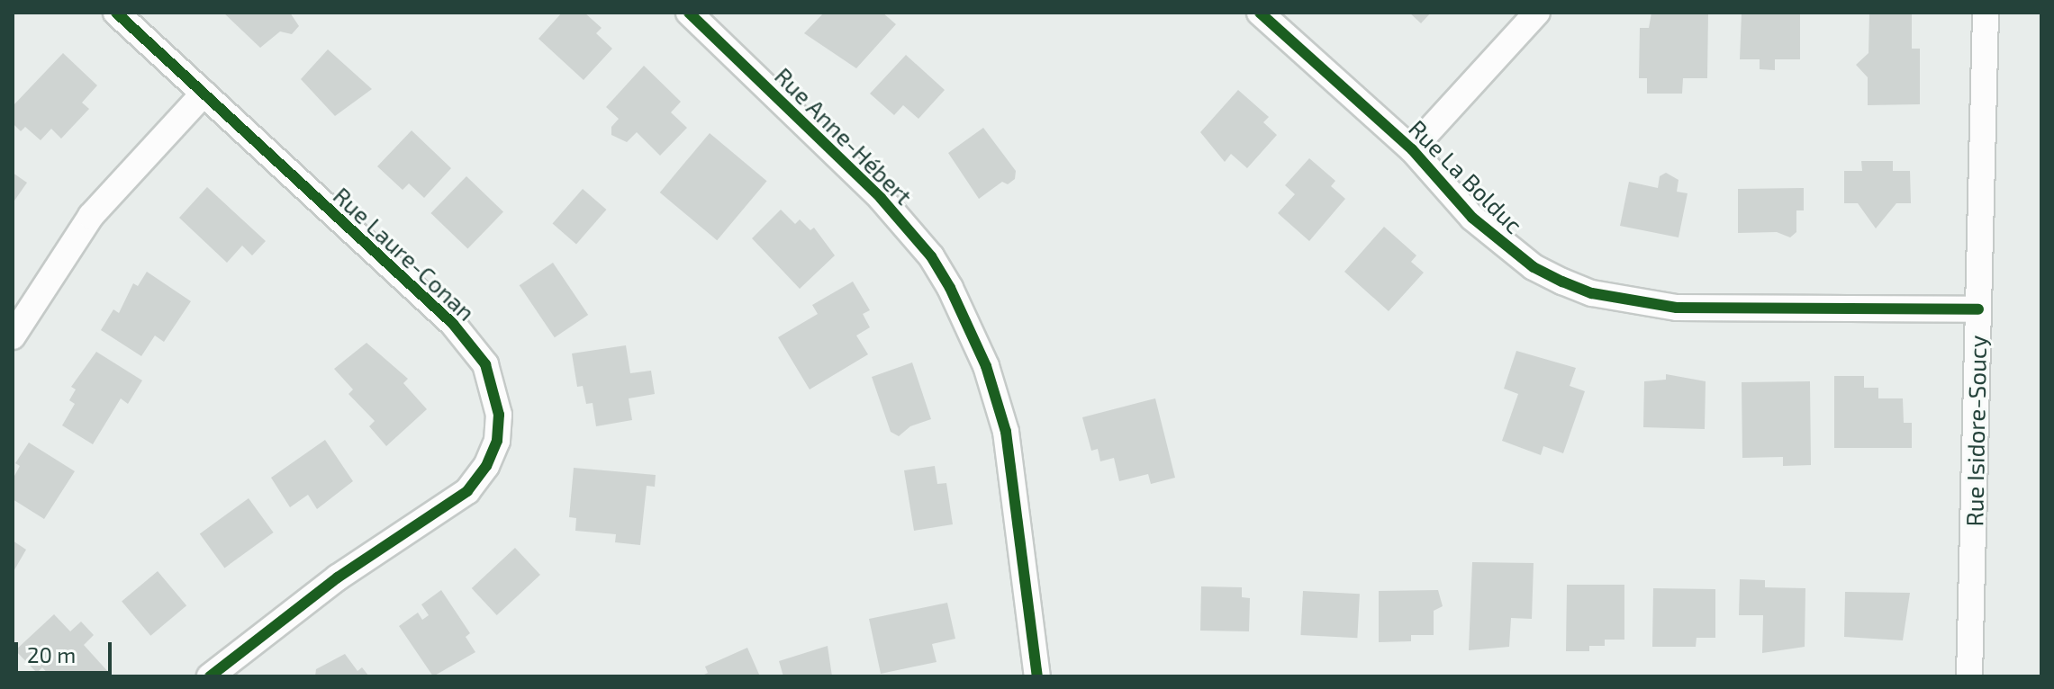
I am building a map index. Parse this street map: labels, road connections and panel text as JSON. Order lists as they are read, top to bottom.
{
  "streets": {
    "street": [
      "Rue Anne-Hébert",
      "Rue La Bolduc",
      "Rue Laure-Conan",
      "Rue Isidore-Soucy"
    ]
  },
  "crossings": [
    ["Rue La Bolduc", "Rue Isidore-Soucy"]
  ],
  "scale_bar": "20 m"
}
